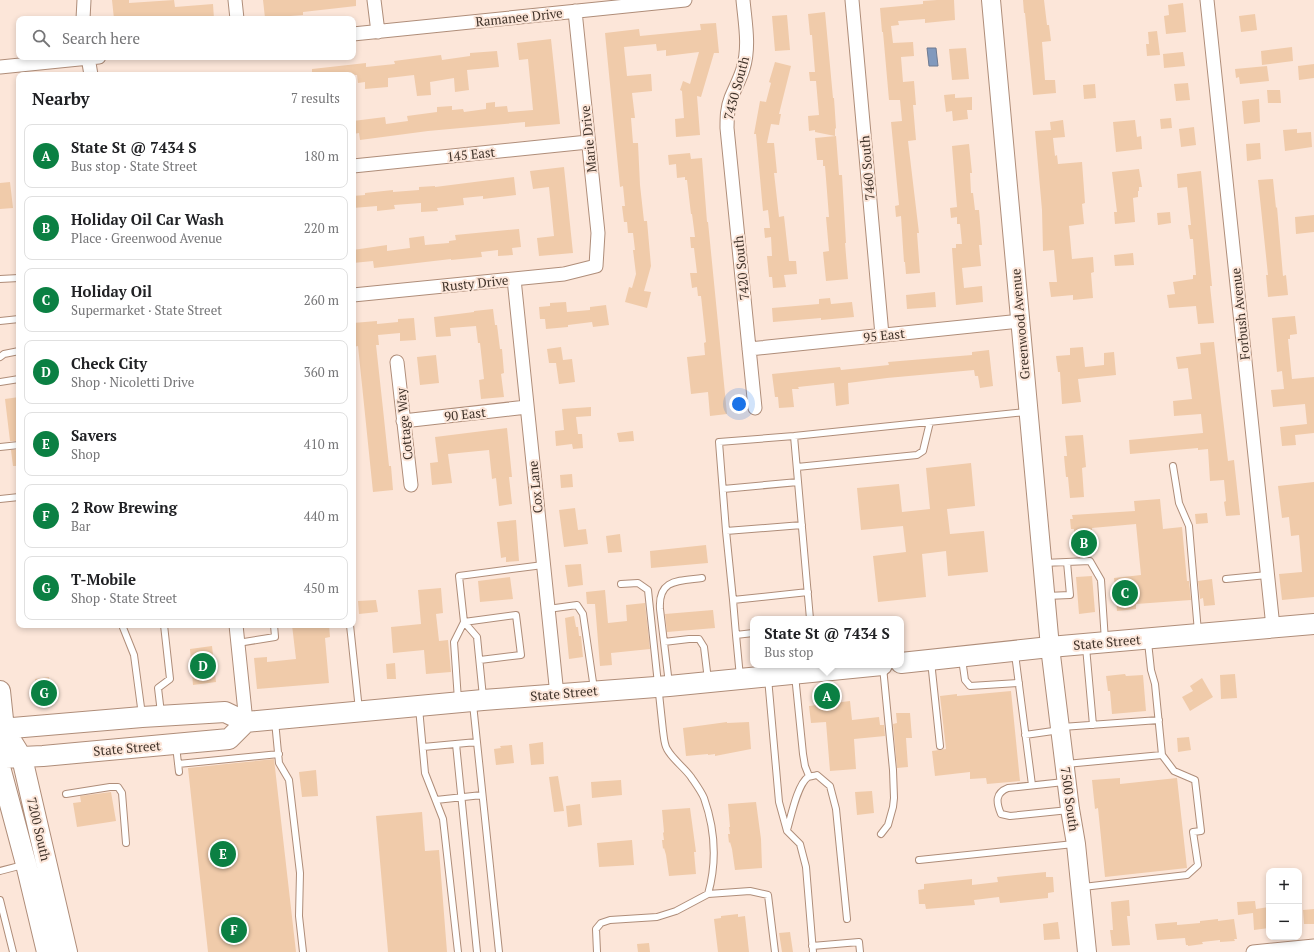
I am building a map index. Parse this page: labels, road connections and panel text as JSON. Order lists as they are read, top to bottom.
{
  "streets": {
    "main road": ["State Street", "7200 South"],
    "street": [
      "Ramanee Drive",
      "7430 South",
      "Marie Drive",
      "145 East",
      "7460 South",
      "7420 South",
      "Rusty Drive",
      "Forbush Avenue",
      "Greenwood Avenue",
      "95 East",
      "90 East",
      "Cottage Way",
      "Cox Lane",
      "7500 South"
    ]
  },
  "crossings": [
    ["Ramanee Drive", "Marie Drive"],
    ["7430 South", "7420 South"],
    ["Marie Drive", "145 East"],
    ["Marie Drive", "Rusty Drive"],
    ["7460 South", "95 East"],
    ["7420 South", "95 East"],
    ["Rusty Drive", "Cox Lane"],
    ["Forbush Avenue", "State Street"],
    ["Greenwood Avenue", "95 East"],
    ["Greenwood Avenue", "State Street"],
    ["Greenwood Avenue", "7500 South"],
    ["90 East", "Cottage Way"],
    ["90 East", "Cox Lane"],
    ["Cox Lane", "State Street"],
    ["State Street", "7500 South"],
    ["State Street", "7200 South"]
  ],
  "page": {
    "search": "Search here",
    "heading": ["Nearby", "7 results"],
    "list": [
      {
        "mark": "A",
        "name": "State St @ 7434 S",
        "note": "Bus stop · State Street",
        "value": "180 m"
      },
      {
        "mark": "B",
        "name": "Holiday Oil Car Wash",
        "note": "Place · Greenwood Avenue",
        "value": "220 m"
      },
      {
        "mark": "C",
        "name": "Holiday Oil",
        "note": "Supermarket · State Street",
        "value": "260 m"
      },
      {
        "mark": "D",
        "name": "Check City",
        "note": "Shop · Nicoletti Drive",
        "value": "360 m"
      },
      {
        "mark": "E",
        "name": "Savers",
        "note": "Shop",
        "value": "410 m"
      },
      {
        "mark": "F",
        "name": "2 Row Brewing",
        "note": "Bar",
        "value": "440 m"
      },
      {
        "mark": "G",
        "name": "T-Mobile",
        "note": "Shop · State Street",
        "value": "450 m"
      }
    ],
    "pins": [
      "B",
      "C",
      "D",
      "G",
      "A",
      "E",
      "F"
    ],
    "popup": ["State St @ 7434 S", "Bus stop"],
    "map_buttons": ["+", "−"]
  }
}
